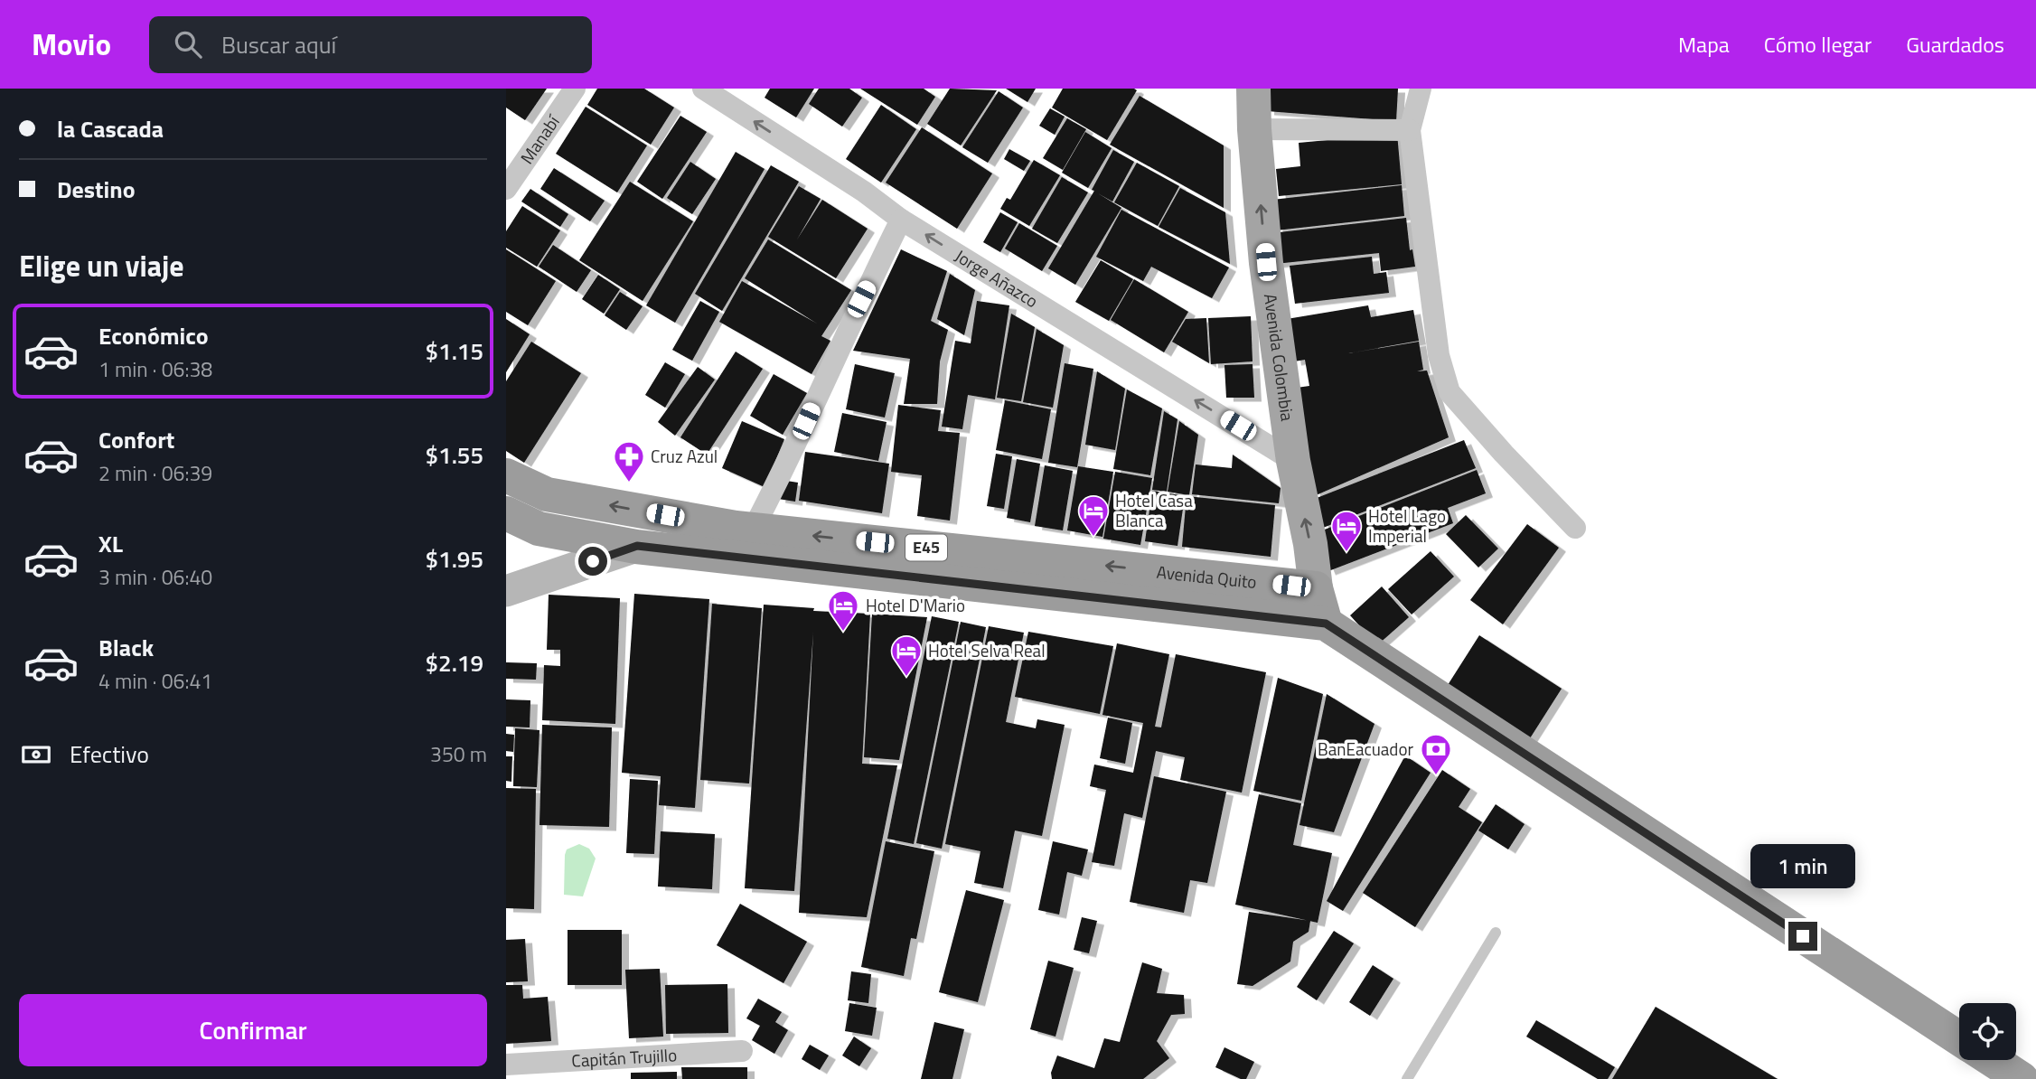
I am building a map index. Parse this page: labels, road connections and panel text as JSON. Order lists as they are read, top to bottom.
{
  "streets": {
    "highway": ["E45", "Avenida Quito"],
    "main road": ["Avenida Colombia"],
    "street": ["Manabí", "Jorge Añazco", "Capitán Trujillo"]
  },
  "crossings": [
    ["Jorge Añazco", "Avenida Colombia"],
    ["Avenida Colombia", "Avenida Quito"],
    ["E45", "Avenida Quito"]
  ],
  "one_way": ["Jorge Añazco", "Avenida Colombia"],
  "places": {
    "pharmacy": ["Cruz Azul"],
    "hotel": [
      "Hotel Casa Blanca",
      "Hotel Lago Imperial",
      "Hotel D'Mario",
      "Hotel Selva Real"
    ],
    "bank": ["BanEacuador"]
  },
  "page": {
    "header": "Movio",
    "search": "Buscar aquí",
    "nav": ["Mapa", "Cómo llegar", "Guardados"],
    "banner": ["la Cascada", "Destino"],
    "heading": "Elige un viaje",
    "list": [
      {
        "name": "Económico",
        "note": "1 min · 06:38",
        "value": "$1.15"
      },
      {
        "name": "Confort",
        "note": "2 min · 06:39",
        "value": "$1.55"
      },
      {
        "name": "XL",
        "note": "3 min · 06:40",
        "value": "$1.95"
      },
      {
        "name": "Black",
        "note": "4 min · 06:41",
        "value": "$2.19"
      }
    ],
    "pay": ["Efectivo", "350 m"],
    "bubble": "1 min",
    "buttons": "Confirmar"
  }
}
